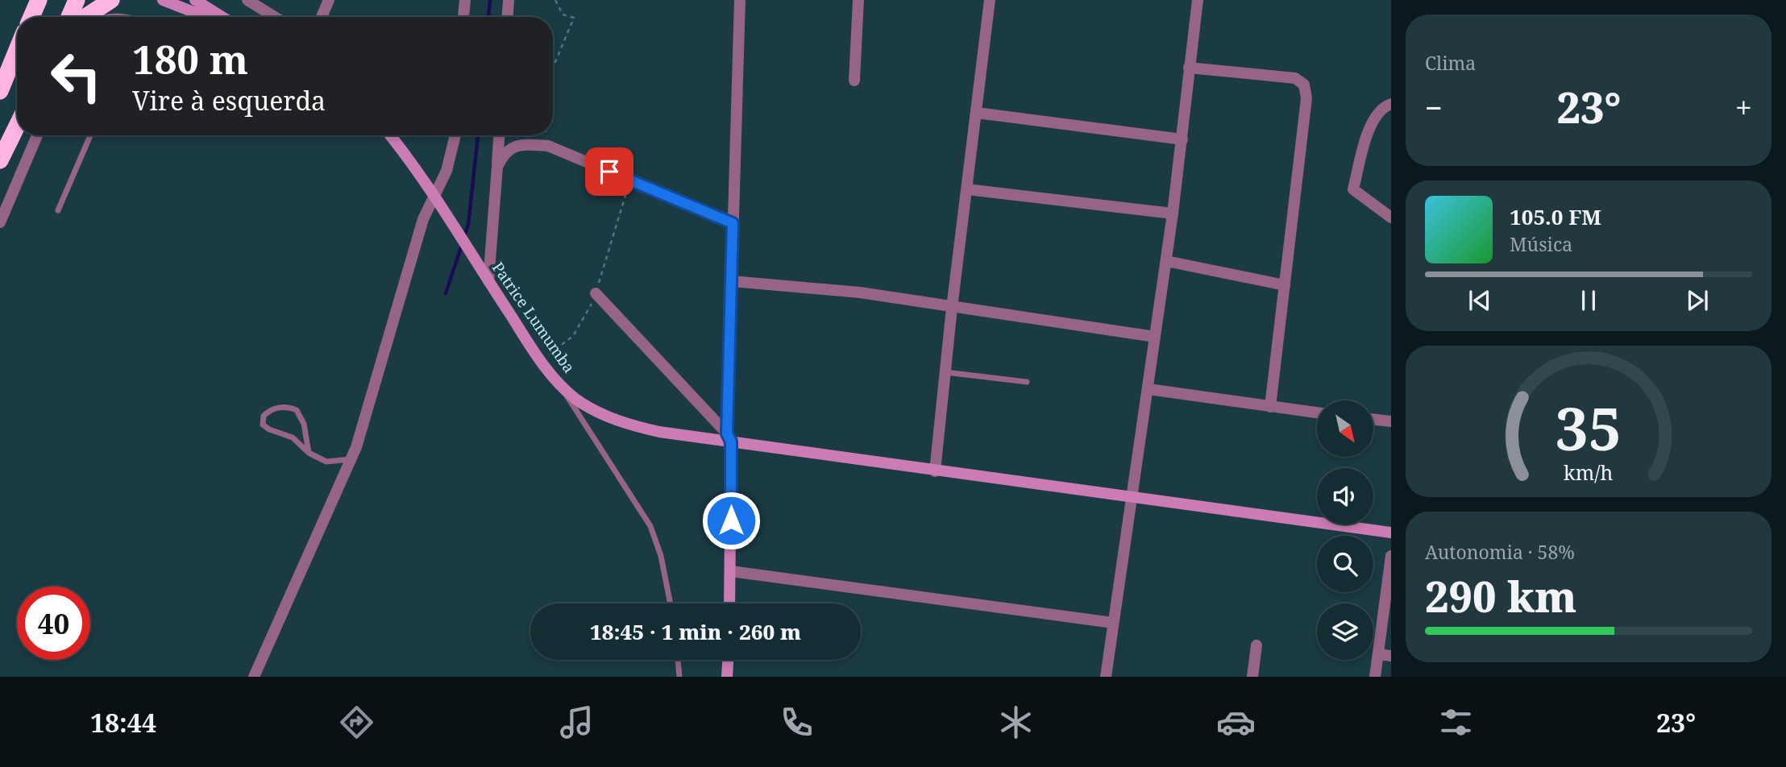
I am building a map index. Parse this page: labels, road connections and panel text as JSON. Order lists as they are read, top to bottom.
{
  "streets": {
    "street": ["Patrice Lumumba"]
  },
  "north": "bottom right",
  "page": {
    "tile": [
      "Clima",
      ["Autonomia · 58%", "290 km"]
    ],
    "turn": ["180 m", "Vire à esquerda"],
    "heat": ["−", "23°", "+"],
    "song": ["105.0 FM", "Música"],
    "limit": "40",
    "trip": "18:45 · 1 min · 260 m",
    "tabs": ["18:44", "23°"],
    "gauge": ["35", "km/h"]
  }
}
